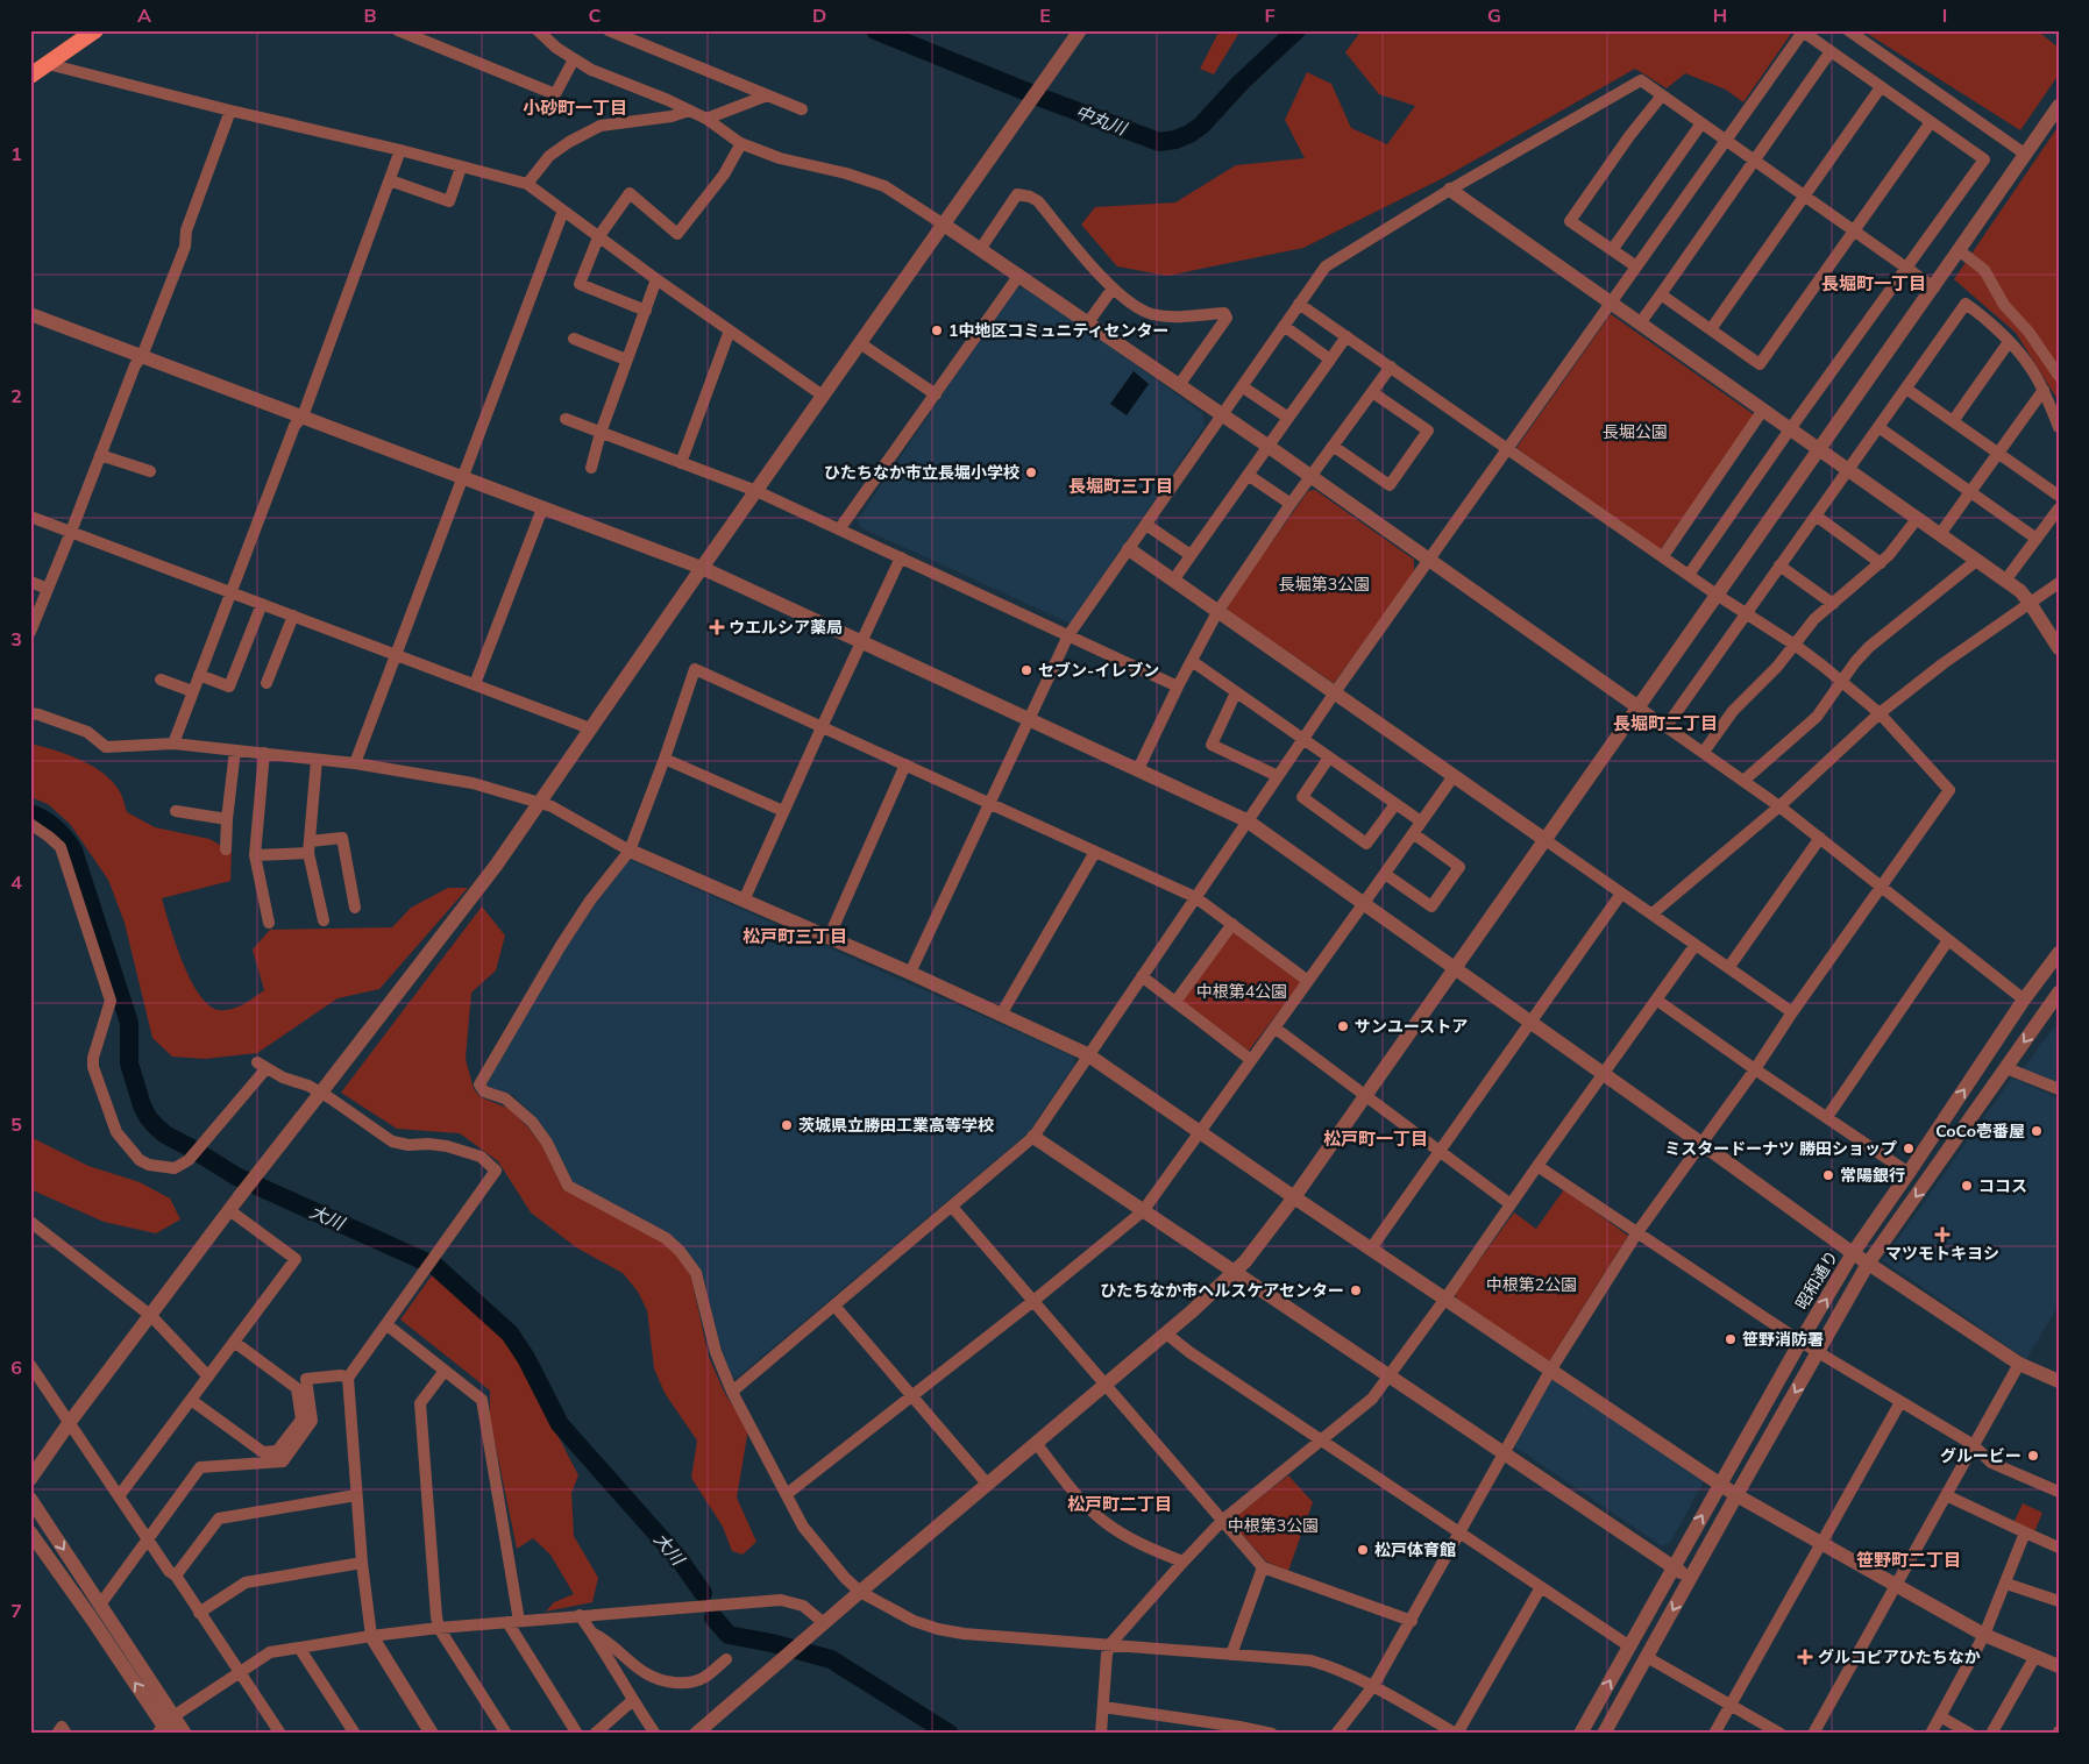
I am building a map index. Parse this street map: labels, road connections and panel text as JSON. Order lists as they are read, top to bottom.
{
  "streets": {
    "street": ["昭和通り"]
  },
  "districts": [
    "小砂町一丁目",
    "長堀町一丁目",
    "長堀町三丁目",
    "長堀町二丁目",
    "松戸町三丁目",
    "松戸町一丁目",
    "松戸町二丁目",
    "笹野町二丁目"
  ],
  "water": ["中丸川", "大川"],
  "parks": [
    "長堀公園",
    "長堀第3公園",
    "中根第4公園",
    "中根第2公園",
    "中根第3公園"
  ],
  "places": {
    "other": [
      "1中地区コミュニティセンター",
      "ひたちなか市立長堀小学校",
      "セブン-イレブン",
      "サンユーストア",
      "茨城県立勝田工業高等学校",
      "CoCo壱番屋",
      "ミスタードーナツ 勝田ショップ",
      "常陽銀行",
      "ココス",
      "ひたちなか市ヘルスケアセンター",
      "笹野消防署",
      "グルービー",
      "松戸体育館"
    ],
    "health": ["ウエルシア薬局", "マツモトキヨシ", "グルコピアひたちなか"]
  },
  "grid": {
    "columns": [
      "A",
      "B",
      "C",
      "D",
      "E",
      "F",
      "G",
      "H",
      "I"
    ],
    "rows": [
      "1",
      "2",
      "3",
      "4",
      "5",
      "6",
      "7"
    ]
  }
}
